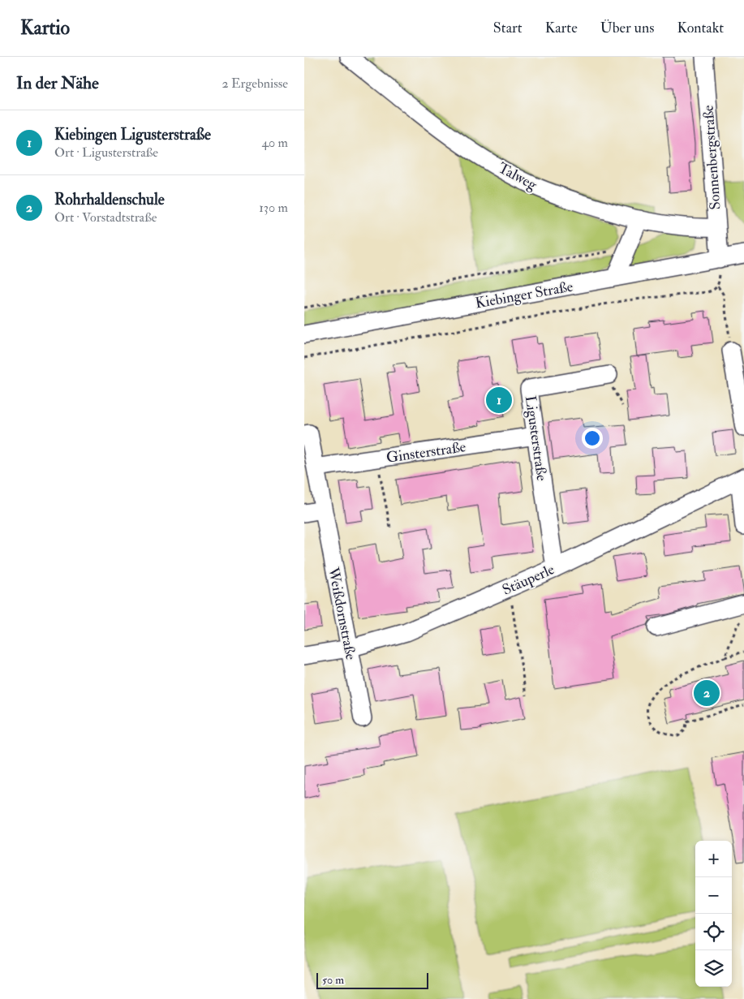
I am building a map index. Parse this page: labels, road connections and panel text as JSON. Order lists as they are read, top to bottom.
{
  "streets": {
    "street": [
      "Sonnenbergstraße",
      "Talweg",
      "Kiebinger Straße",
      "Ligusterstraße",
      "Ginsterstraße",
      "Stäuperle",
      "Weißdornstraße"
    ]
  },
  "crossings": [
    ["Sonnenbergstraße", "Talweg"],
    ["Sonnenbergstraße", "Kiebinger Straße"],
    ["Ligusterstraße", "Ginsterstraße"],
    ["Ligusterstraße", "Stäuperle"],
    ["Ginsterstraße", "Weißdornstraße"],
    ["Stäuperle", "Weißdornstraße"]
  ],
  "scale_bar": "50 m",
  "page": {
    "header": "Kartio",
    "nav": [
      "Start",
      "Karte",
      "Über uns",
      "Kontakt"
    ],
    "heading": ["In der Nähe", "2 Ergebnisse"],
    "list": [
      {
        "mark": "1",
        "name": "Kiebingen Ligusterstraße",
        "note": "Ort · Ligusterstraße",
        "value": "40 m"
      },
      {
        "mark": "2",
        "name": "Rohrhaldenschule",
        "note": "Ort · Vorstadtstraße",
        "value": "130 m"
      }
    ],
    "pins": ["1", "2"],
    "map_buttons": ["+", "−"],
    "scale": "50 m"
  }
}
